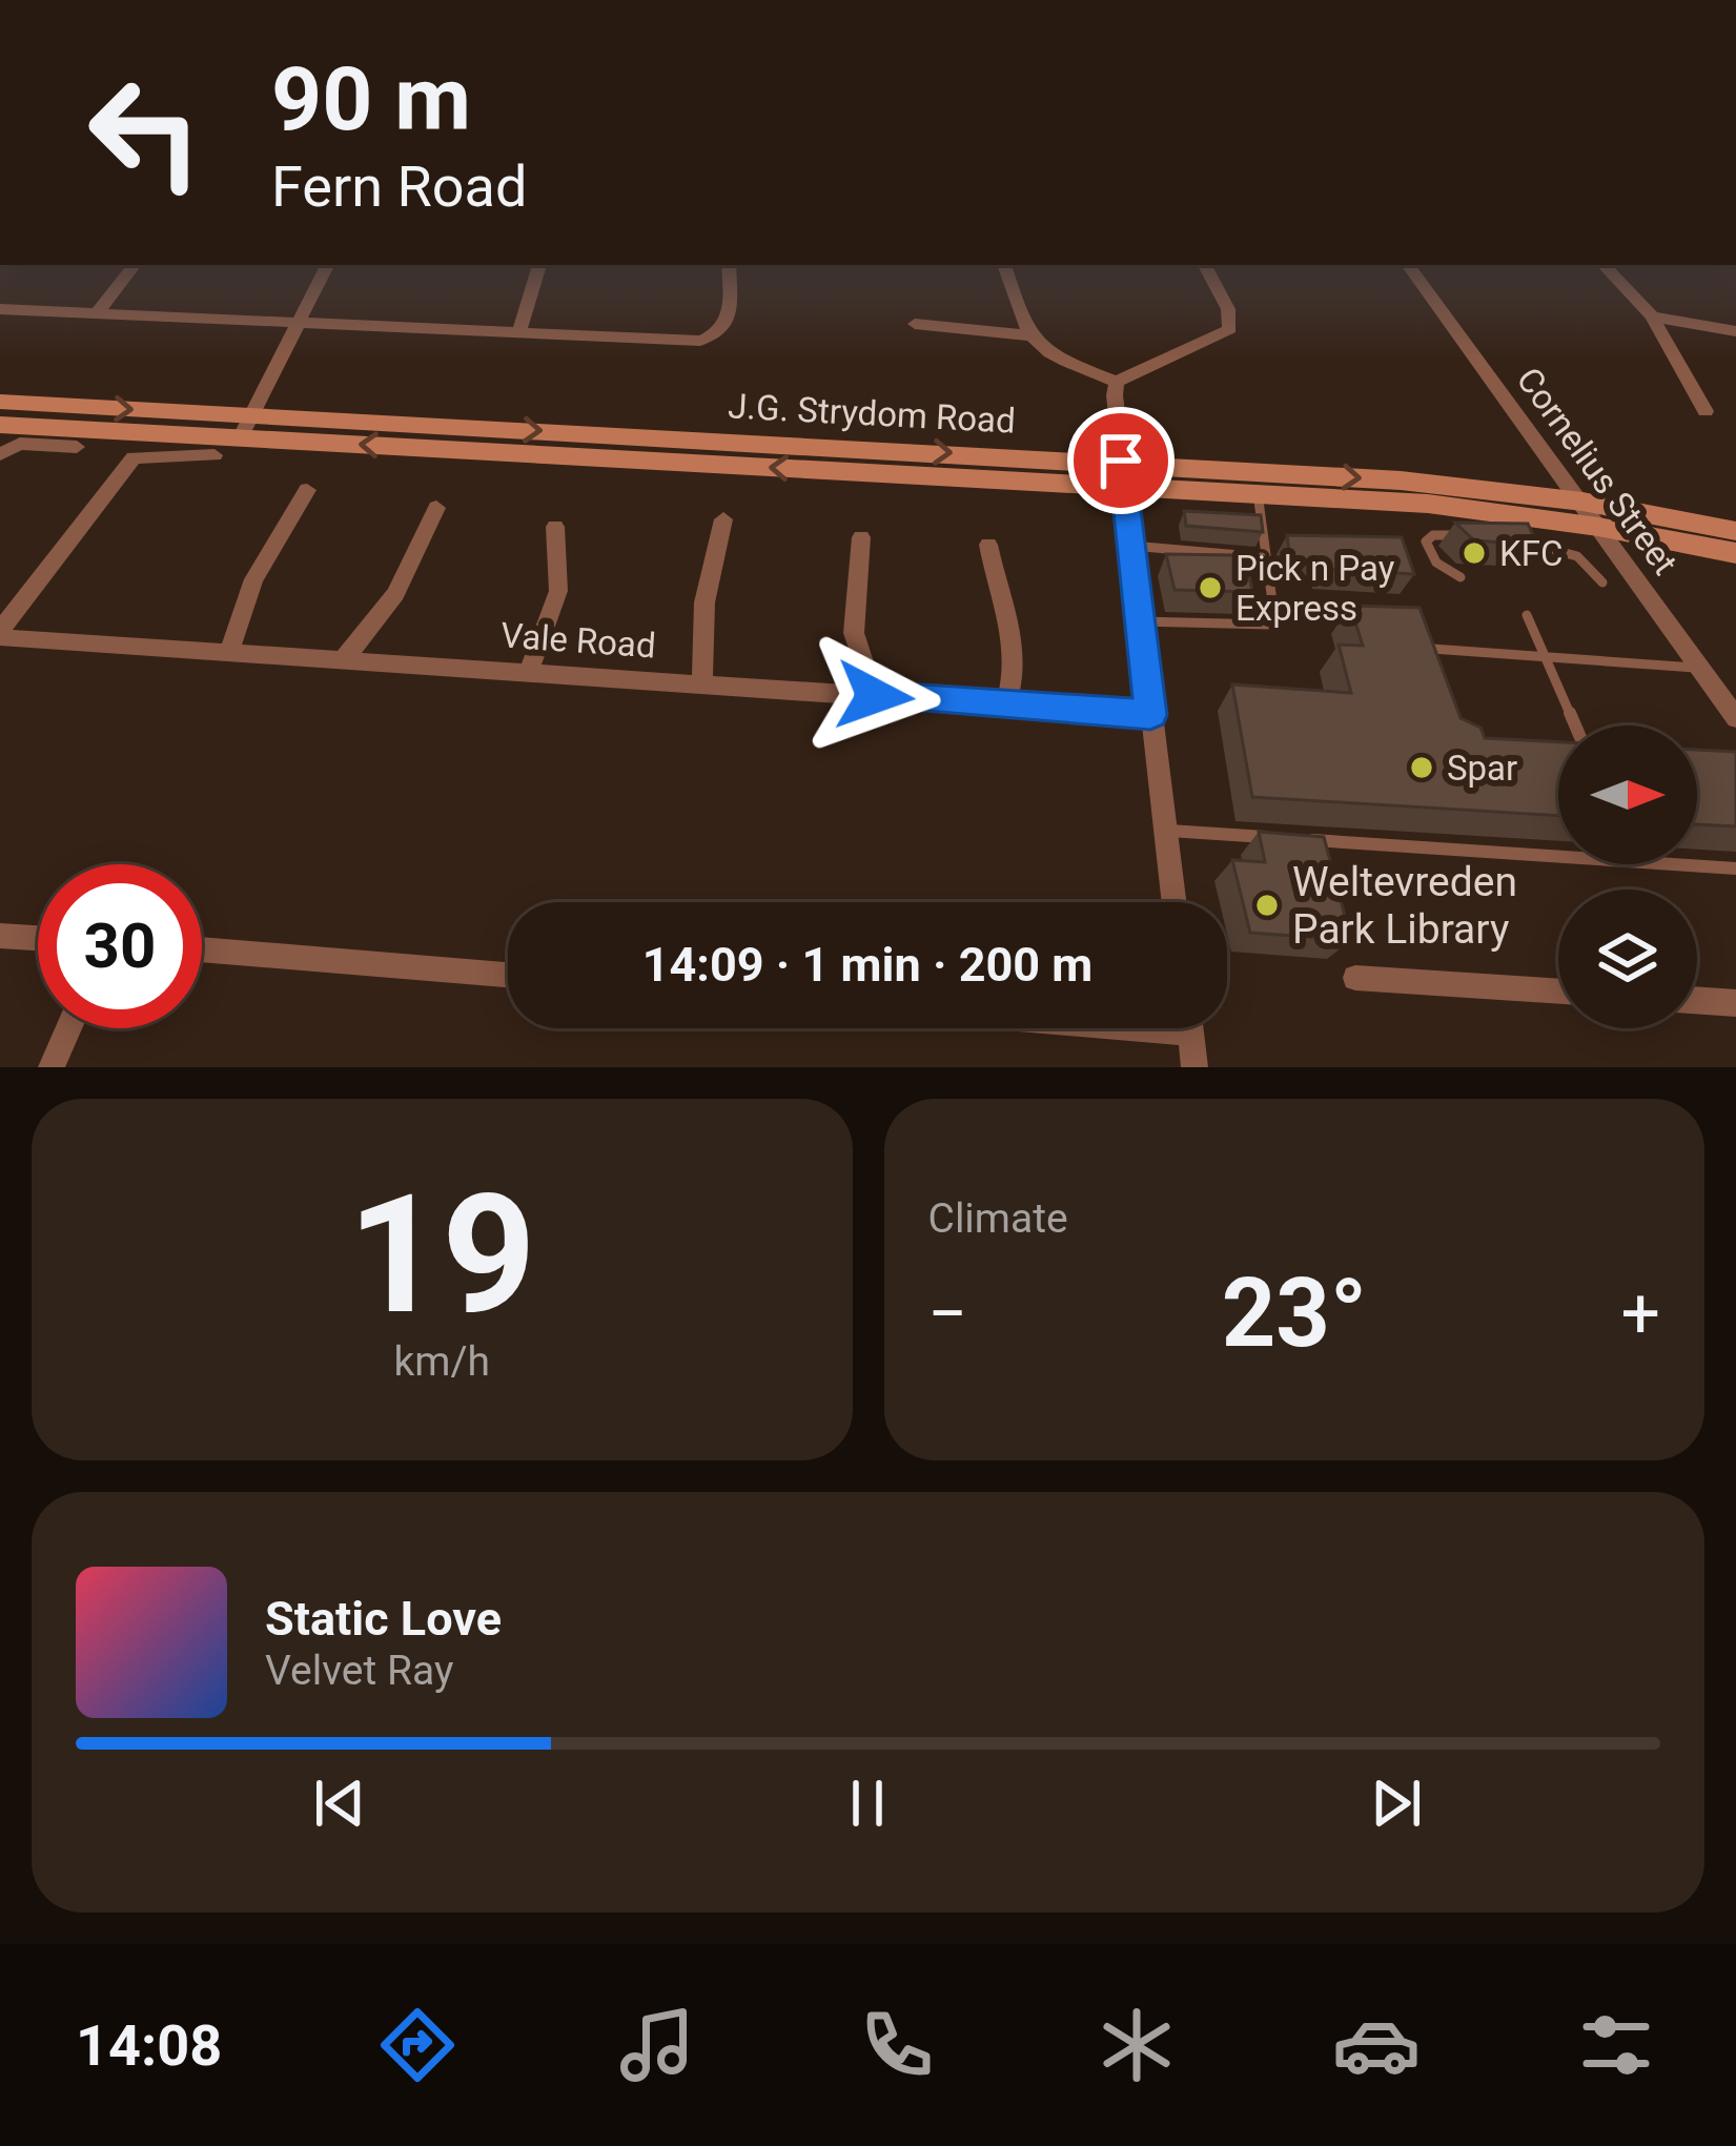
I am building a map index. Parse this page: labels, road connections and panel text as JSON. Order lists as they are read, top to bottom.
{
  "streets": {
    "street": ["J.G. Strydom Road", "Cornelius Street", "Vale Road"]
  },
  "crossings": [
    ["J.G. Strydom Road", "Cornelius Street"]
  ],
  "places": [
    "KFC",
    "Pick n Pay Express",
    "Spar",
    "Weltevreden Park Library"
  ],
  "north": "right",
  "page": {
    "turn": ["90 m", "Fern Road"],
    "limit": "30",
    "trip": "14:09 · 1 min · 200 m",
    "tile": [
      ["19", "km/h"],
      "Climate"
    ],
    "heat": ["−", "23°", "+"],
    "song": ["Static Love", "Velvet Ray"],
    "tabs": "14:08"
  }
}
